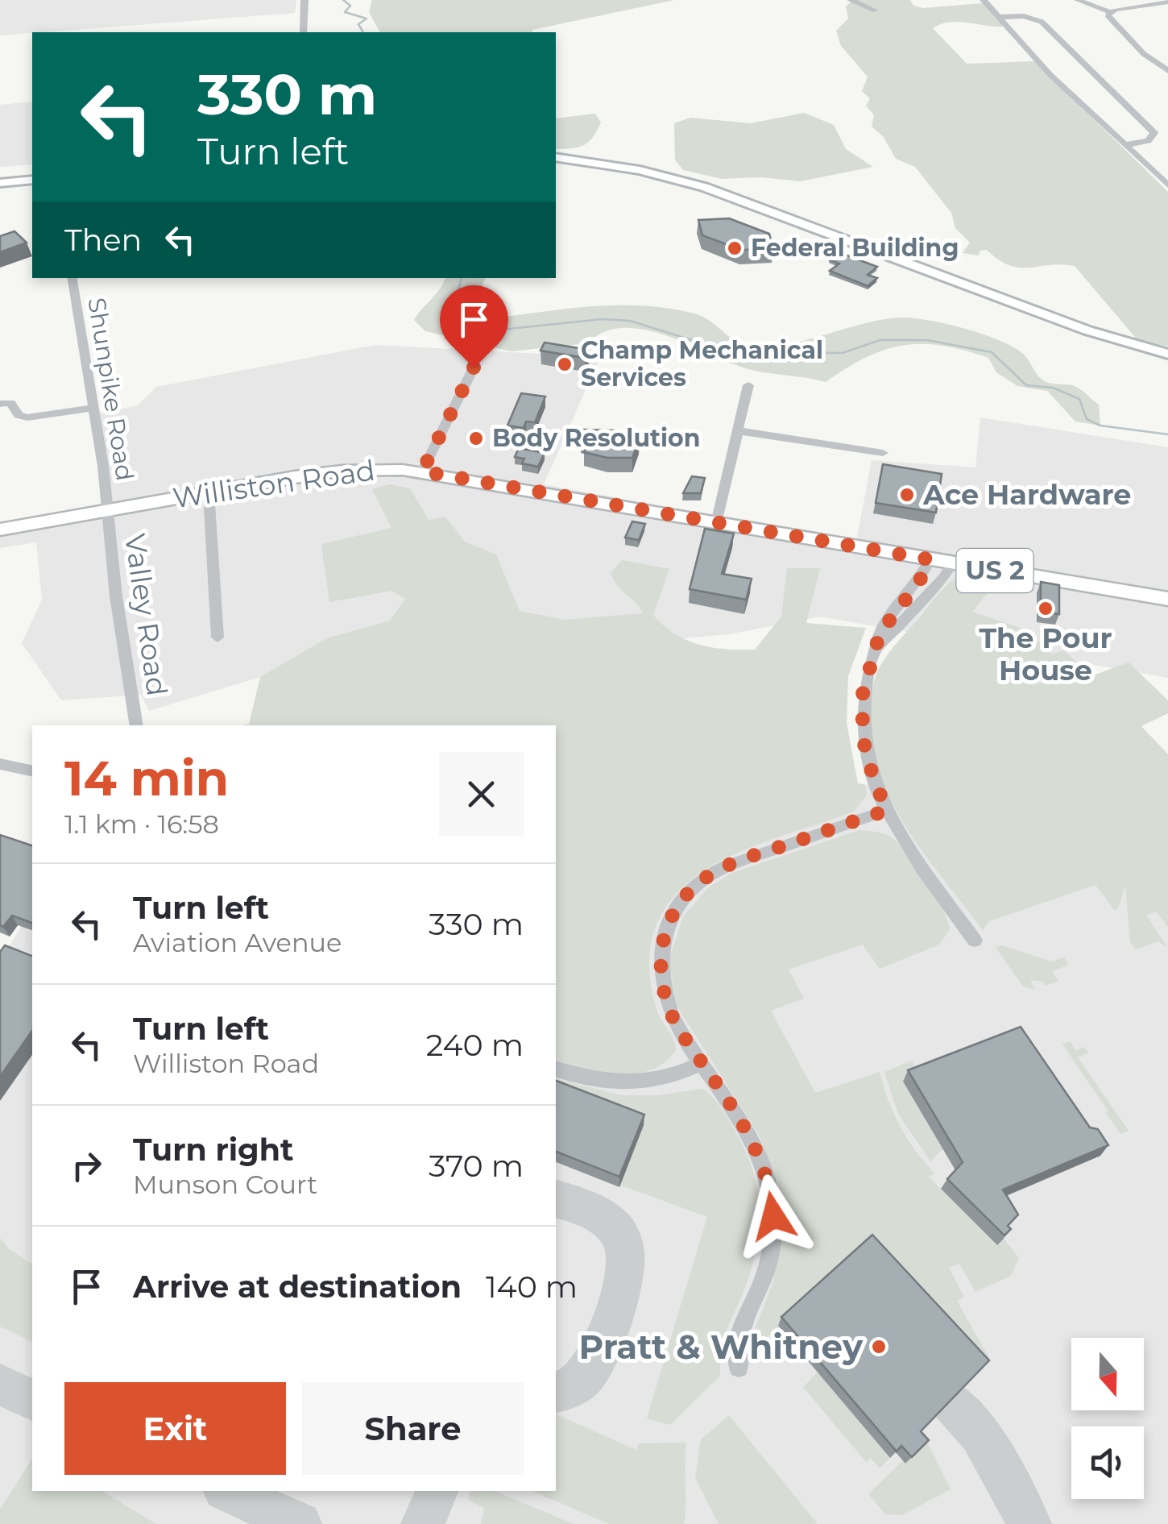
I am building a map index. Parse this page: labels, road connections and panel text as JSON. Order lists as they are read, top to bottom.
{
  "streets": {
    "main road": ["Williston Road", "US 2"],
    "street": ["Shunpike Road", "Valley Road"]
  },
  "crossings": [
    ["Shunpike Road", "Williston Road"],
    ["Shunpike Road", "Valley Road"],
    ["Williston Road", "Valley Road"]
  ],
  "places": [
    "Federal Building",
    "Champ Mechanical Services",
    "Body Resolution",
    "Ace Hardware",
    "The Pour House",
    "Pratt & Whitney"
  ],
  "north": "bottom",
  "page": {
    "turn": ["330 m", "Turn left"],
    "then": "Then",
    "heading": ["14 min", "1.1 km · 16:58"],
    "list": [
      {
        "name": "Turn left",
        "note": "Aviation Avenue",
        "value": "330 m"
      },
      {
        "name": "Turn left",
        "note": "Williston Road",
        "value": "240 m"
      },
      {
        "name": "Turn right",
        "note": "Munson Court",
        "value": "370 m"
      },
      {
        "name": "Arrive at destination",
        "value": "140 m"
      }
    ],
    "buttons": ["Exit", "Share"]
  }
}
